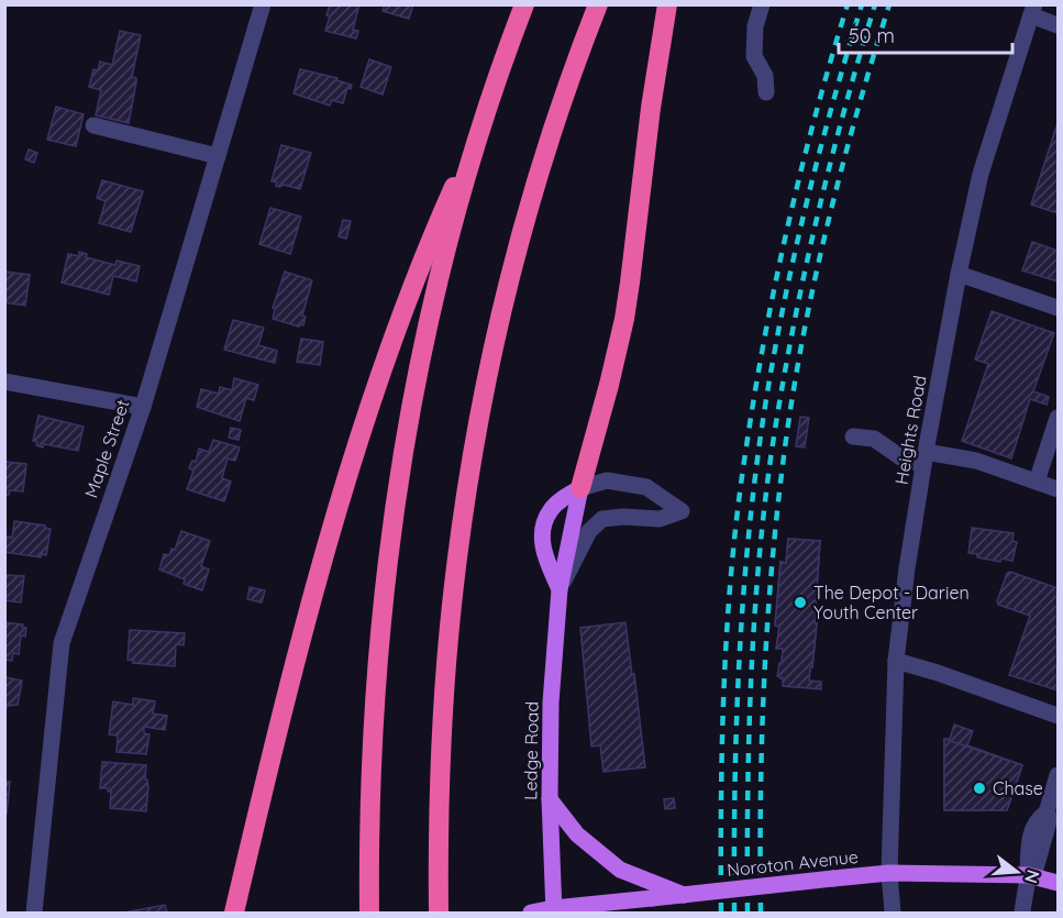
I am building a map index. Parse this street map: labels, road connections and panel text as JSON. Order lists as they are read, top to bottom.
{
  "streets": {
    "main road": ["Ledge Road", "Noroton Avenue"],
    "street": ["Heights Road", "Maple Street"]
  },
  "crossings": [
    ["Heights Road", "Noroton Avenue"],
    ["Ledge Road", "Noroton Avenue"]
  ],
  "places": ["The Depot - Darien Youth Center", "Chase"],
  "scale_bar": "50 m",
  "north": "right"
}
